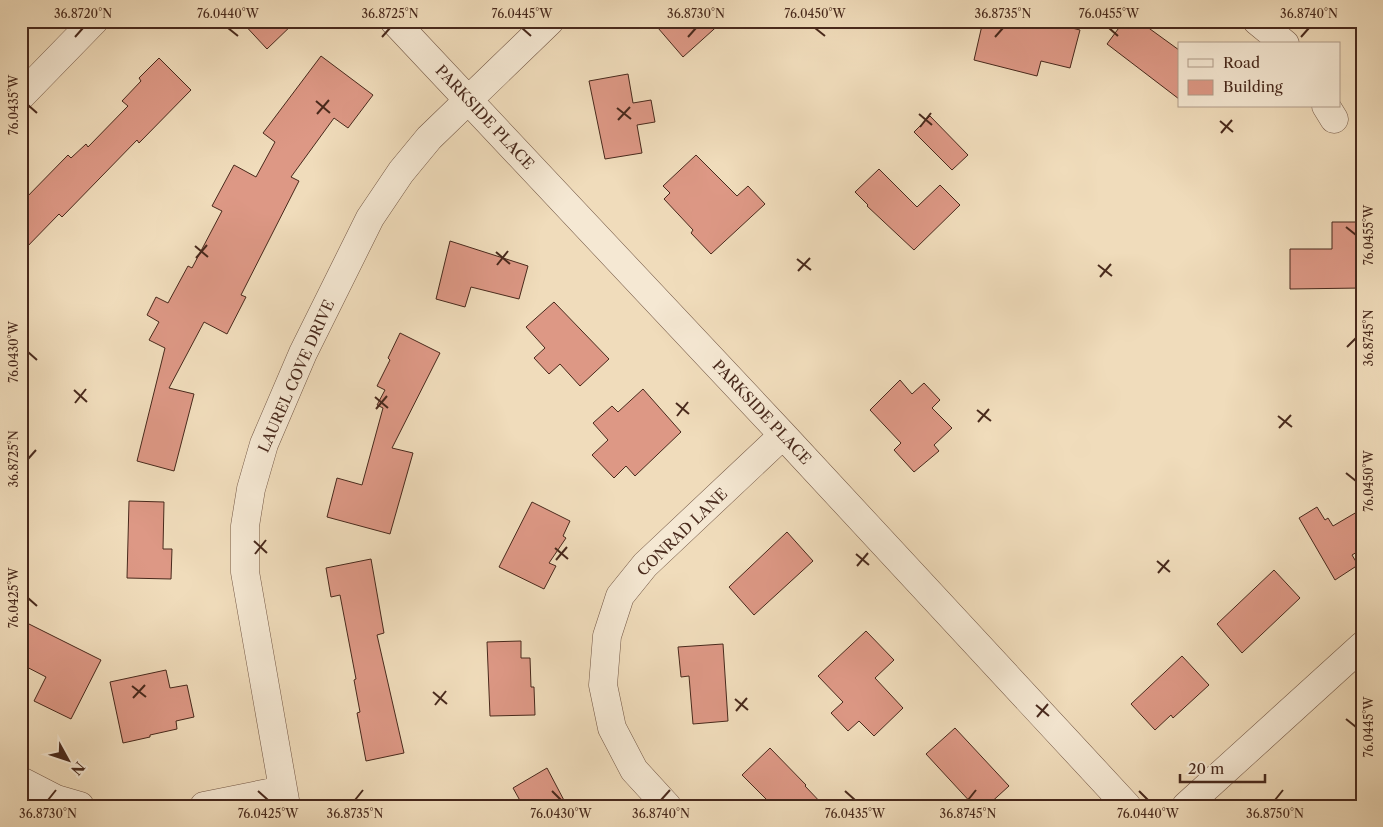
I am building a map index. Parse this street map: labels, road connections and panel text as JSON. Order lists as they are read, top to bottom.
{
  "streets": {
    "street": ["PARKSIDE PLACE", "LAUREL COVE DRIVE", "CONRAD LANE"]
  },
  "crossings": [
    ["PARKSIDE PLACE", "LAUREL COVE DRIVE"],
    ["PARKSIDE PLACE", "CONRAD LANE"]
  ],
  "legend": ["Road", "Building"],
  "scale_bar": "20 m",
  "north": "bottom right",
  "coordinates": [
    "36.8720°N",
    "76.0440°W",
    "36.8725°N",
    "76.0445°W",
    "36.8730°N",
    "76.0450°W",
    "36.8735°N",
    "76.0455°W",
    "36.8740°N",
    "76.0435°W",
    "36.8745°N",
    "76.0430°W",
    "76.0425°W",
    "36.8750°N"
  ]
}
